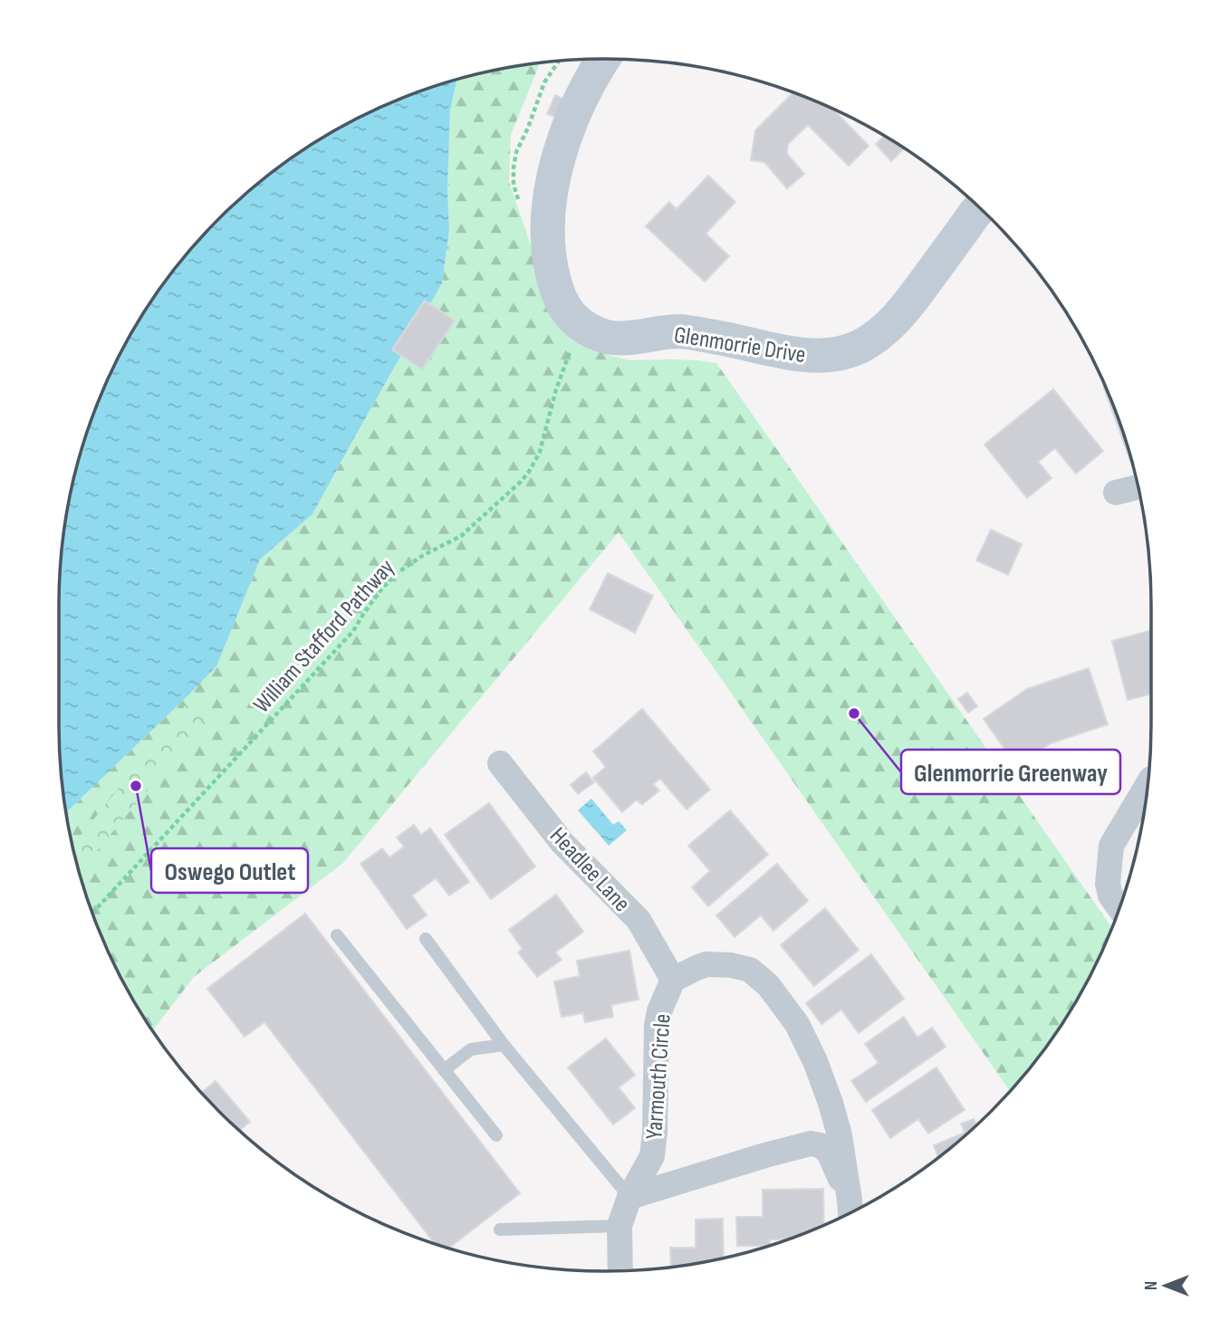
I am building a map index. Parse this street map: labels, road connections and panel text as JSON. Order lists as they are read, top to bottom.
{
  "streets": {
    "street": ["Glenmorrie Drive", "Headlee Lane", "Yarmouth Circle"],
    "path": ["William Stafford Pathway"]
  },
  "crossings": [
    ["Headlee Lane", "Yarmouth Circle"]
  ],
  "places": ["Glenmorrie Greenway", "Oswego Outlet"],
  "north": "left"
}
